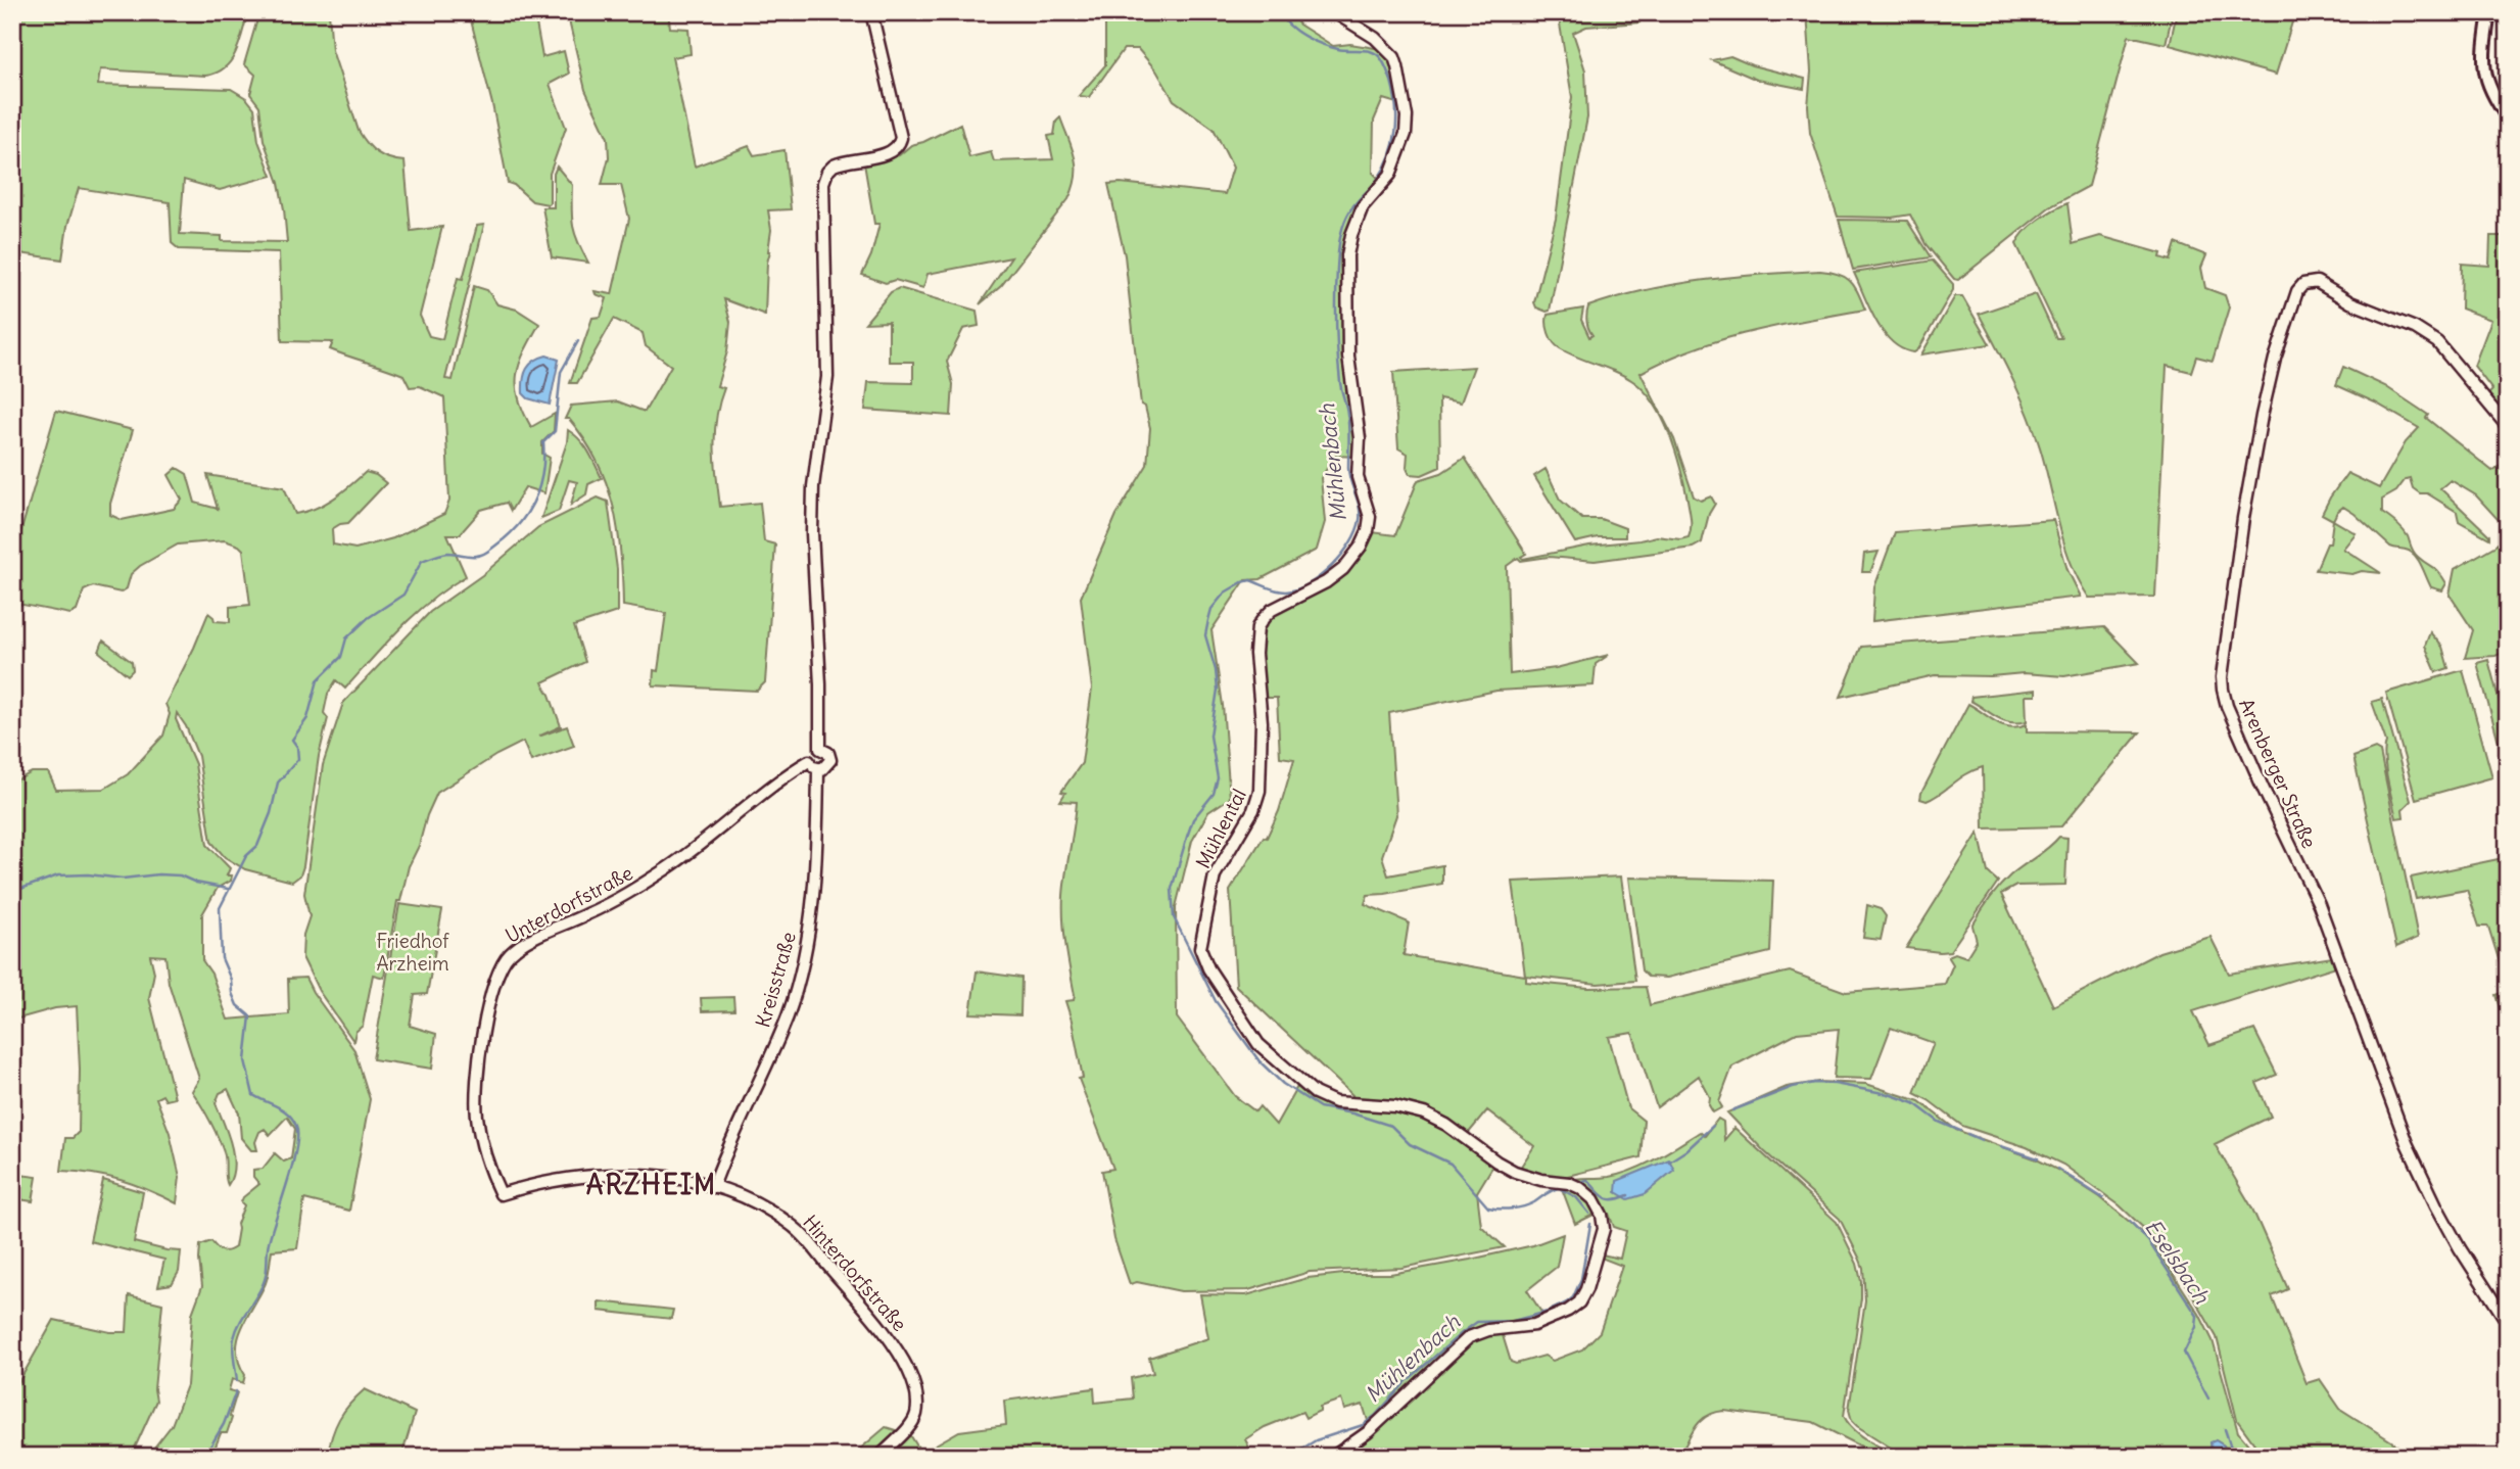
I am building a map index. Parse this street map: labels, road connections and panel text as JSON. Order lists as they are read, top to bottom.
{
  "streets": {
    "street": [
      "Arenberger Straße",
      "Mühlental",
      "Unterdorfstraße",
      "Kreisstraße",
      "Hinterdorfstraße"
    ]
  },
  "crossings": [
    ["Unterdorfstraße", "Kreisstraße"],
    ["Unterdorfstraße", "Hinterdorfstraße"],
    ["Kreisstraße", "Hinterdorfstraße"]
  ],
  "districts": ["ARZHEIM"],
  "water": ["Mühlenbach", "Eselsbach"],
  "parks": ["Friedhof Arzheim"]
}
